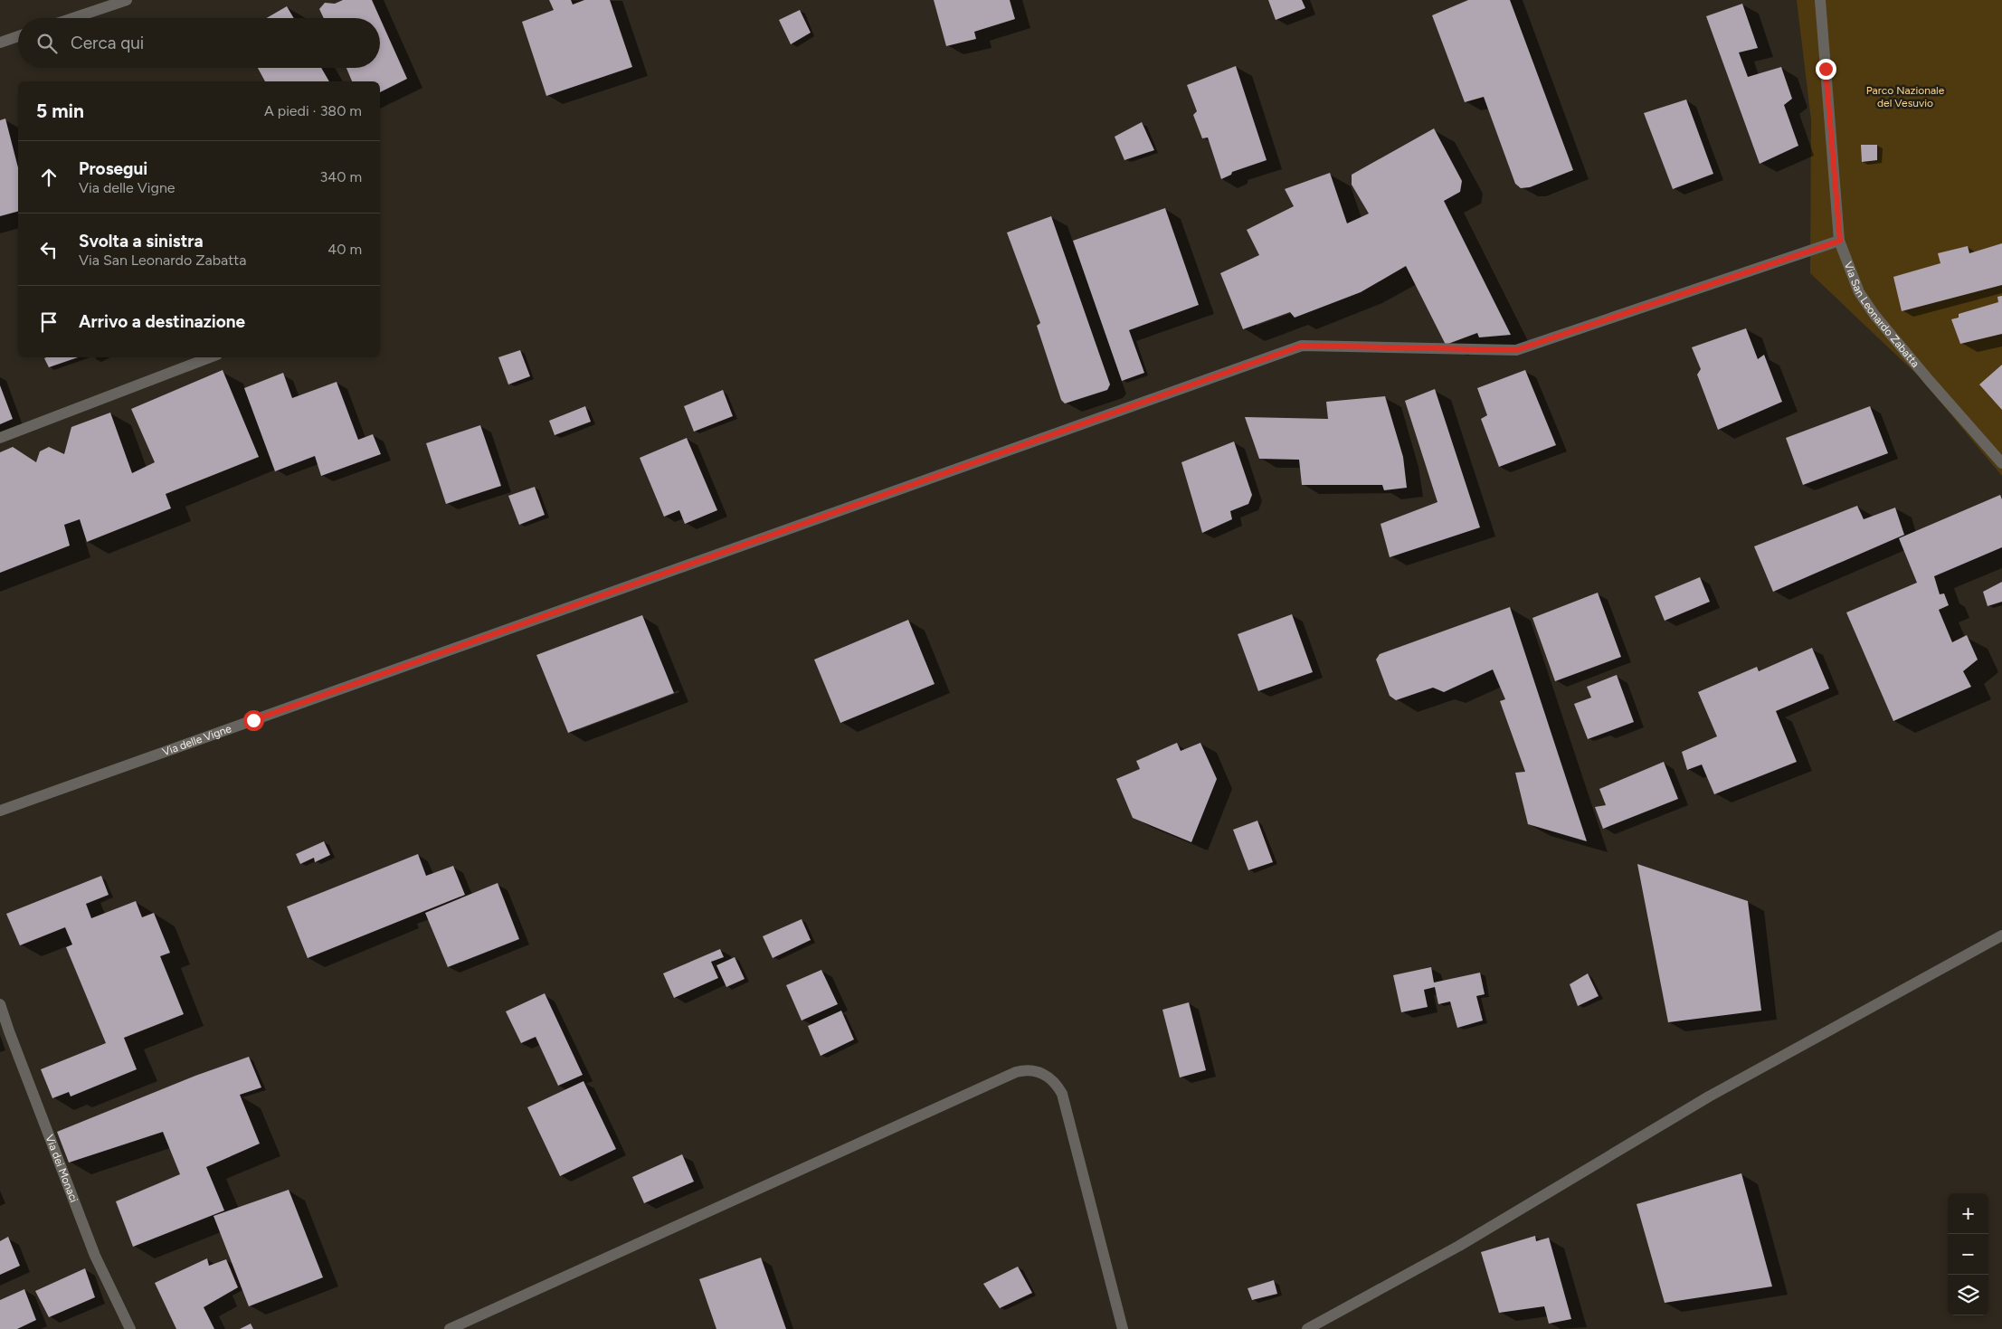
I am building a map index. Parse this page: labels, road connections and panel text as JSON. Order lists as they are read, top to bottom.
{
  "streets": {
    "street": ["Via San Leonardo Zabatta", "Via delle Vigne", "Via dei Monaci"]
  },
  "crossings": [
    ["Via San Leonardo Zabatta", "Via delle Vigne"]
  ],
  "parks": ["Parco Nazionale del Vesuvio"],
  "page": {
    "search": "Cerca qui",
    "heading": ["5 min", "A piedi · 380 m"],
    "list": [
      ["Prosegui", "Via delle Vigne", "340 m"],
      ["Svolta a sinistra", "Via San Leonardo Zabatta", "40 m"],
      "Arrivo a destinazione"
    ],
    "map_buttons": ["+", "−"]
  }
}
